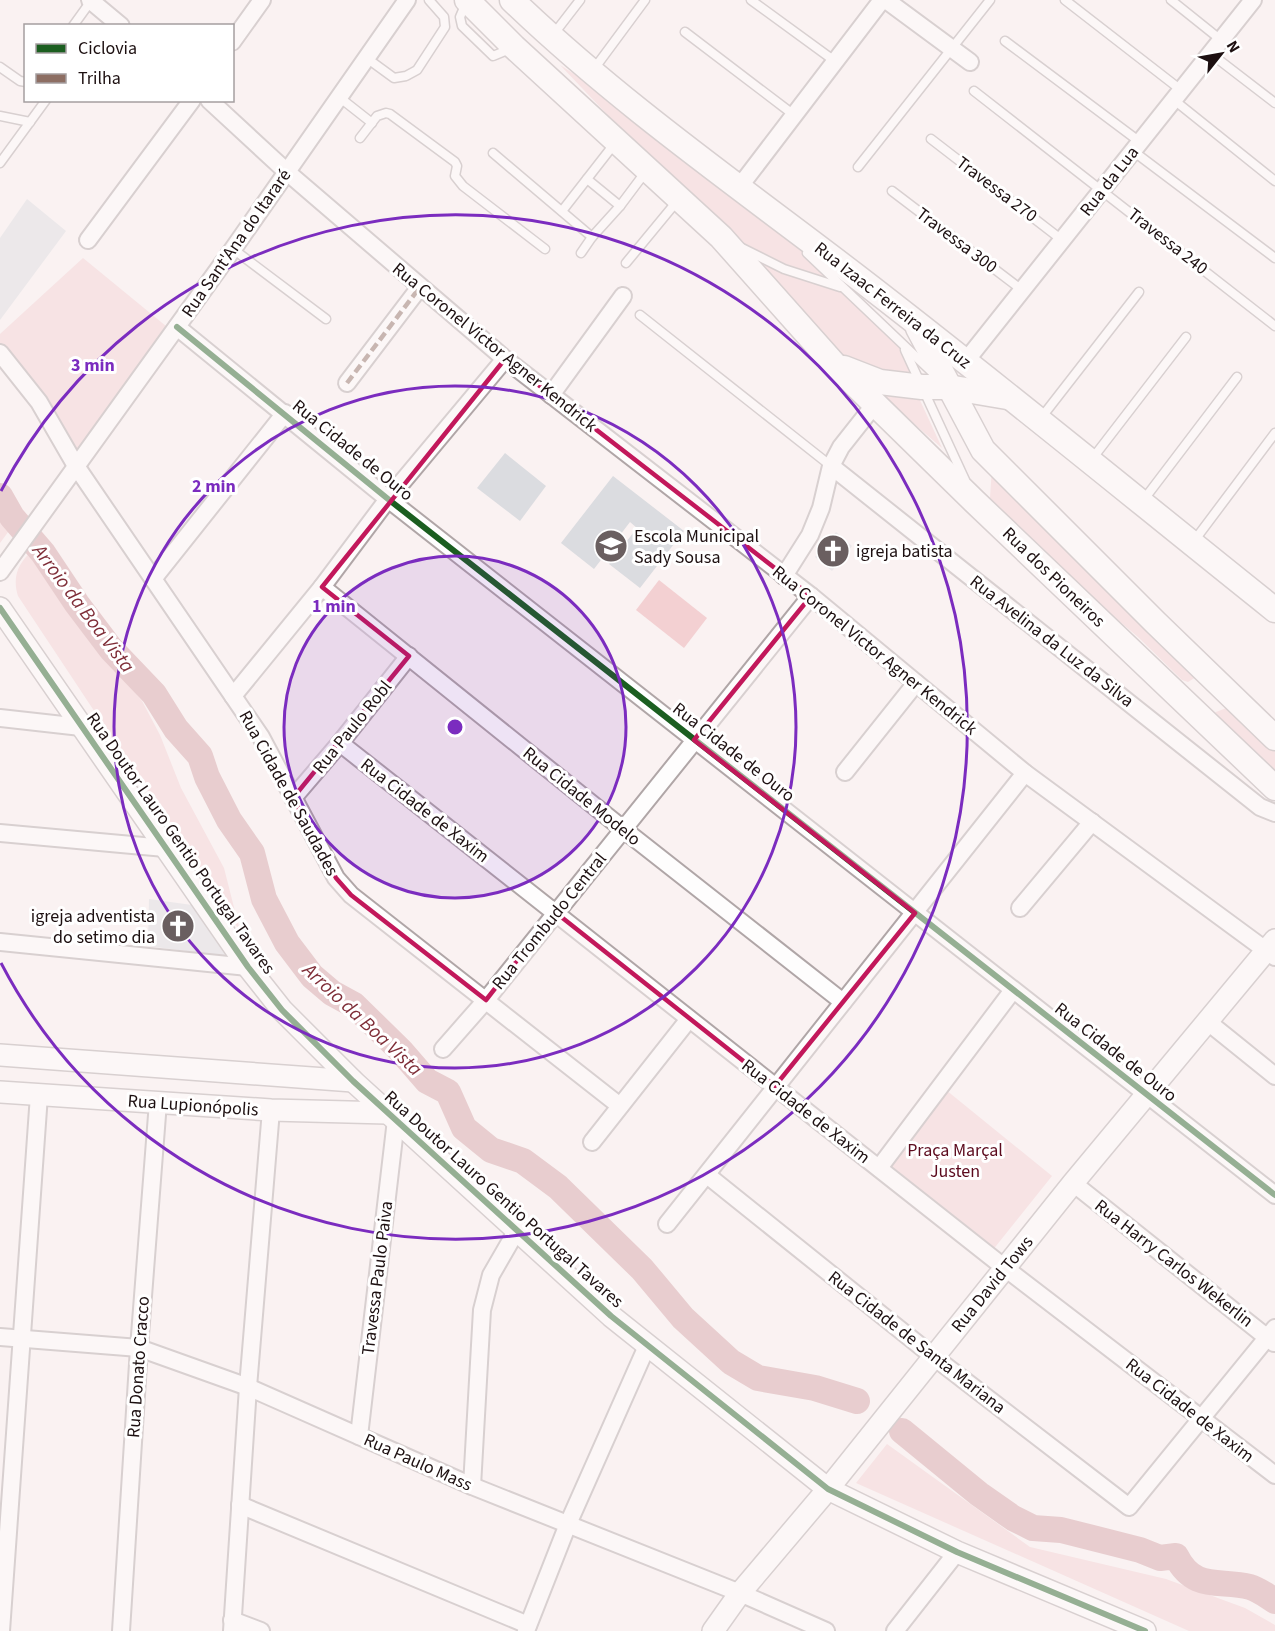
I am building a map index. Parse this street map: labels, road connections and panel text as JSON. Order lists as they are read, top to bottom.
{
  "streets": {
    "main road": ["Rua Izaac Ferreira da Cruz", "Rua dos Pioneiros"],
    "street": [
      "Rua da Lua",
      "Rua Sant'Ana do Itararé",
      "Rua Coronel Victor Agner Kendrick",
      "Rua Cidade de Ouro",
      "Rua Avelina da Luz da Silva",
      "Rua Paulo Robl",
      "Rua Cidade de Saudades",
      "Rua Cidade Modelo",
      "Rua Cidade de Xaxim",
      "Rua Doutor Lauro Gentio Portugal Tavares",
      "Rua Trombudo Central",
      "Rua Lupionópolis",
      "Rua Harry Carlos Wekerlin",
      "Travessa Paulo Paiva",
      "Rua David Tows",
      "Rua Cidade de Santa Mariana",
      "Rua Donato Cracco",
      "Rua Paulo Mass"
    ],
    "lane": ["Travessa 270", "Travessa 300", "Travessa 240"]
  },
  "crossings": [
    ["Rua da Lua", "Travessa 270"],
    ["Rua da Lua", "Travessa 300"],
    ["Rua da Lua", "Travessa 240"],
    ["Rua da Lua", "Rua Izaac Ferreira da Cruz"],
    ["Rua Sant'Ana do Itararé", "Rua Coronel Victor Agner Kendrick"],
    ["Rua Sant'Ana do Itararé", "Rua Cidade de Ouro"],
    ["Rua Sant'Ana do Itararé", "Rua Cidade de Saudades"],
    ["Rua Coronel Victor Agner Kendrick", "Rua Trombudo Central"],
    ["Rua Coronel Victor Agner Kendrick", "Rua David Tows"],
    ["Rua Cidade de Ouro", "Rua Trombudo Central"],
    ["Rua Cidade de Ouro", "Rua David Tows"],
    ["Rua Paulo Robl", "Rua Cidade de Saudades"],
    ["Rua Paulo Robl", "Rua Cidade Modelo"],
    ["Rua Paulo Robl", "Rua Cidade de Xaxim"],
    ["Rua Cidade de Saudades", "Rua Trombudo Central"],
    ["Rua Cidade Modelo", "Rua Trombudo Central"],
    ["Rua Cidade de Xaxim", "Rua Trombudo Central"],
    ["Rua Cidade de Xaxim", "Rua David Tows"],
    ["Rua Cidade de Xaxim", "Rua Cidade de Santa Mariana"],
    ["Rua Doutor Lauro Gentio Portugal Tavares", "Rua Lupionópolis"],
    ["Rua Doutor Lauro Gentio Portugal Tavares", "Travessa Paulo Paiva"],
    ["Rua Doutor Lauro Gentio Portugal Tavares", "Rua David Tows"],
    ["Rua Lupionópolis", "Travessa Paulo Paiva"],
    ["Rua Lupionópolis", "Rua Donato Cracco"],
    ["Rua Harry Carlos Wekerlin", "Rua David Tows"],
    ["Travessa Paulo Paiva", "Rua Paulo Mass"],
    ["Rua David Tows", "Rua Cidade de Santa Mariana"],
    ["Rua David Tows", "Rua Paulo Mass"],
    ["Rua Donato Cracco", "Rua Paulo Mass"]
  ],
  "water": ["Arroio da Boa Vista"],
  "parks": ["Praça Marçal Justen"],
  "places": {
    "school or university": ["Escola Municipal Sady Sousa"],
    "church": ["igreja batista", "igreja adventista do setimo dia"]
  },
  "legend": ["Ciclovia", "Trilha"],
  "north": "top right",
  "rings": ["3 min", "2 min", "1 min"]
}
